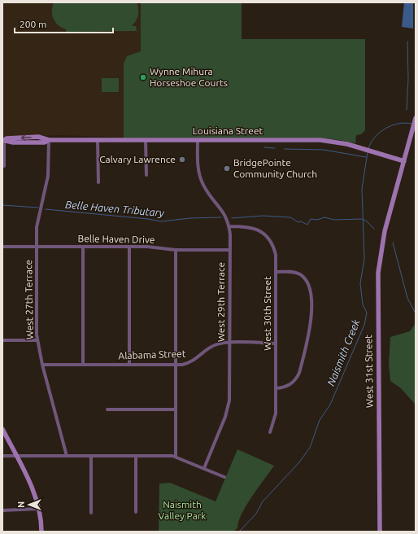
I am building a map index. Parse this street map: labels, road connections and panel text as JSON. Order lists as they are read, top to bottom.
{
  "streets": {
    "main road": ["Louisiana Street", "West 31st Street"],
    "street": [
      "Belle Haven Drive",
      "West 27th Terrace",
      "West 29th Terrace",
      "West 30th Street",
      "Alabama Street"
    ]
  },
  "crossings": [
    ["Louisiana Street", "West 27th Terrace"],
    ["Louisiana Street", "West 29th Terrace"],
    ["Louisiana Street", "West 31st Street"],
    ["Belle Haven Drive", "West 27th Terrace"],
    ["Belle Haven Drive", "West 29th Terrace"],
    ["West 27th Terrace", "Alabama Street"],
    ["West 29th Terrace", "West 30th Street"],
    ["West 29th Terrace", "Alabama Street"],
    ["West 30th Street", "Alabama Street"]
  ],
  "water": ["Belle Haven Tributary", "Naismith Creek"],
  "parks": ["Naismith Valley Park"],
  "places": ["Wynne Mihura Horseshoe Courts", "Calvary Lawrence", "BridgePointe Community Church"],
  "scale_bar": "200 m",
  "north": "left"
}
